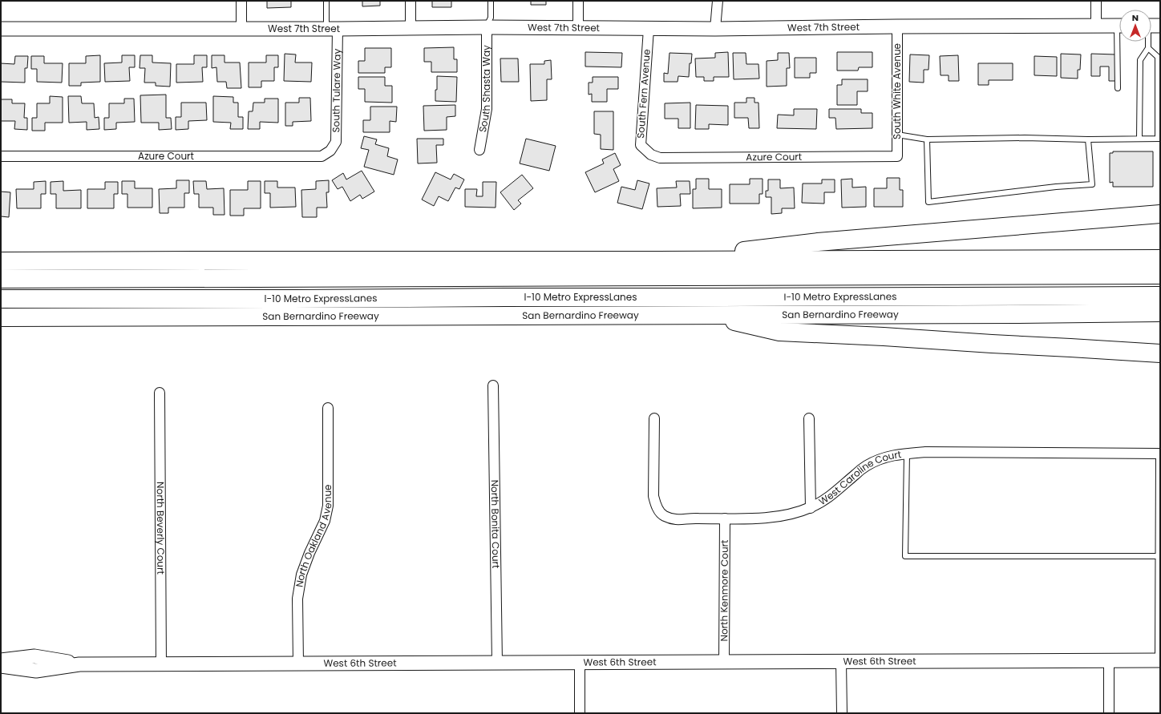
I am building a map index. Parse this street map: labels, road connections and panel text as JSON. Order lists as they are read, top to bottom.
{
  "streets": {
    "highway": ["I-10 Metro ExpressLanes", "San Bernardino Freeway"],
    "street": [
      "West 7th Street",
      "South Shasta Way",
      "South Tulare Way",
      "South White Avenue",
      "South Fern Avenue",
      "Azure Court",
      "West Caroline Court",
      "North Bonita Court",
      "North Beverly Court",
      "North Oakland Avenue",
      "North Kenmore Court",
      "West 6th Street"
    ]
  },
  "crossings": [
    ["West 7th Street", "South Shasta Way"],
    ["West 7th Street", "South Tulare Way"],
    ["West 7th Street", "South White Avenue"],
    ["West 7th Street", "South Fern Avenue"],
    ["South Tulare Way", "Azure Court"],
    ["South White Avenue", "Azure Court"],
    ["South Fern Avenue", "Azure Court"],
    ["West Caroline Court", "North Kenmore Court"],
    ["North Bonita Court", "West 6th Street"],
    ["North Beverly Court", "West 6th Street"],
    ["North Oakland Avenue", "West 6th Street"],
    ["North Kenmore Court", "West 6th Street"]
  ],
  "north": "top"
}
